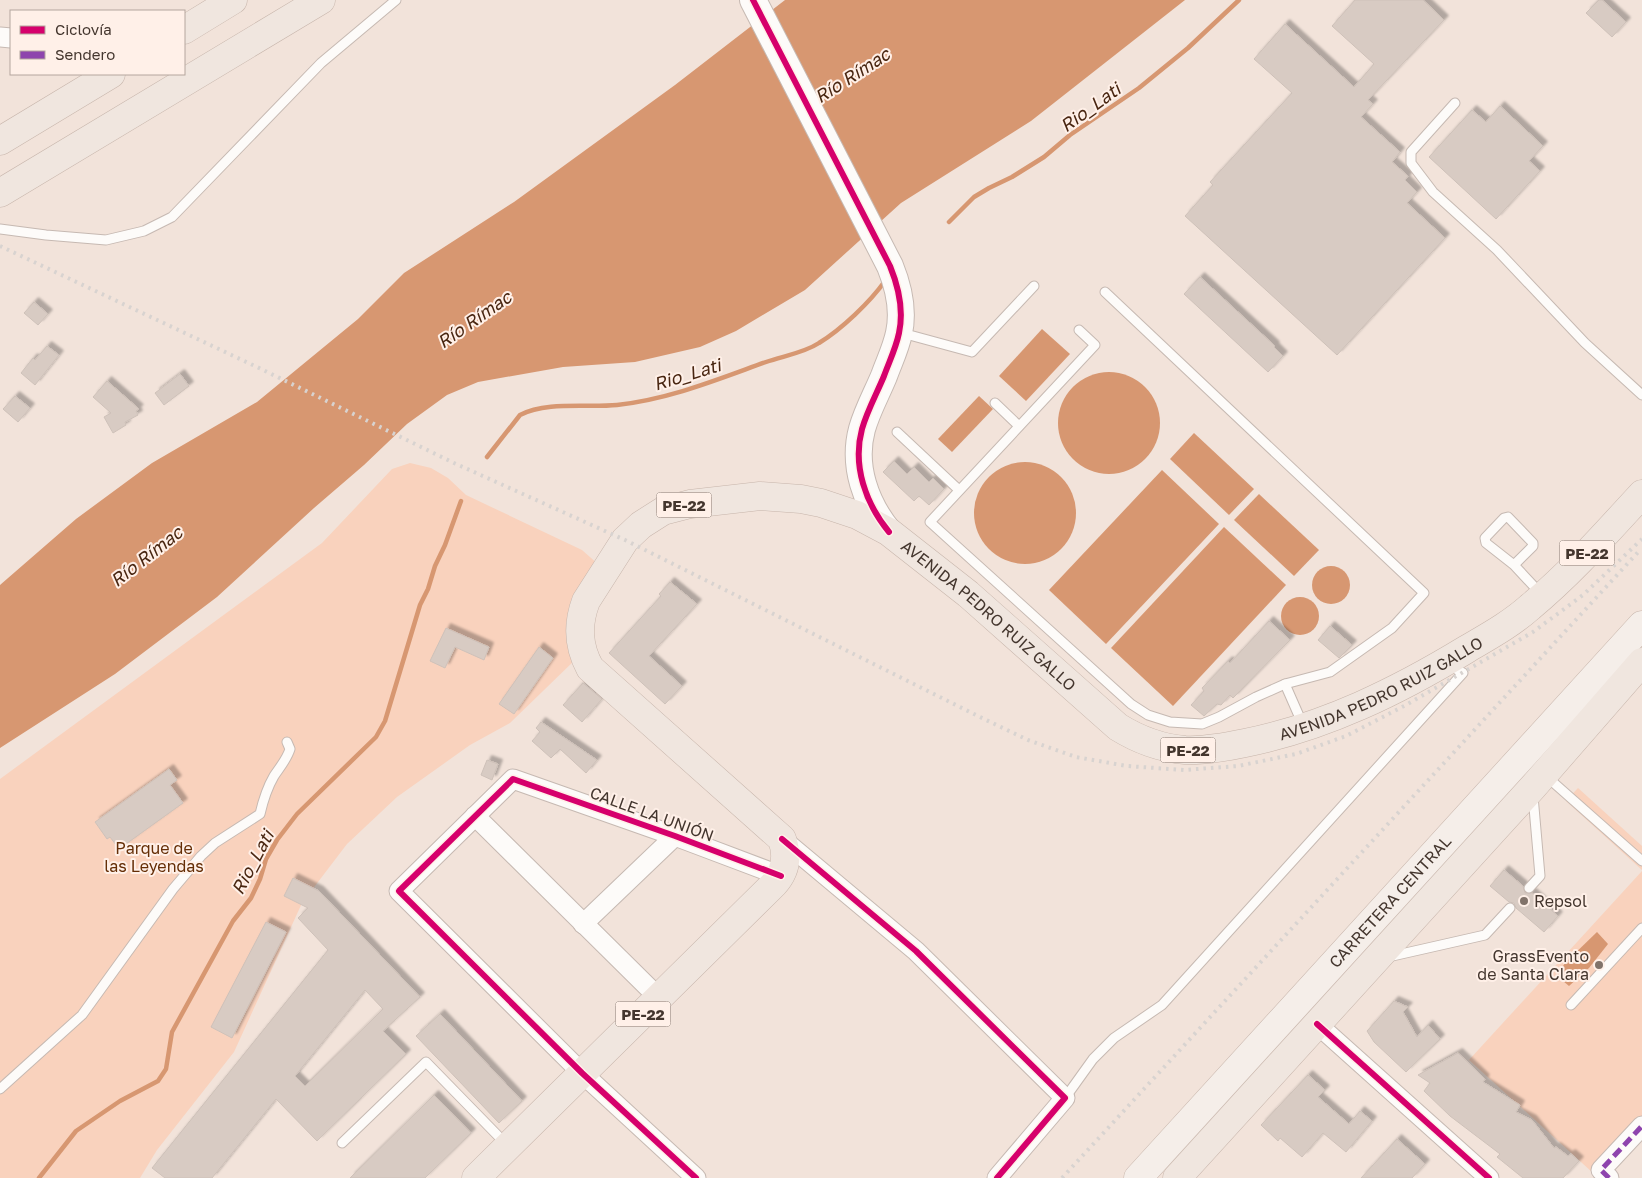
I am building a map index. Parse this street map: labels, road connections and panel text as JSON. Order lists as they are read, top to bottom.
{
  "streets": {
    "highway": ["PE-22", "AVENIDA PEDRO RUIZ GALLO", "CARRETERA CENTRAL"],
    "street": ["CALLE LA UNIÓN"]
  },
  "crossings": [
    ["PE-22", "CALLE LA UNIÓN"]
  ],
  "water": ["Río Rímac", "Rio_Lati"],
  "parks": ["Parque de las Leyendas"],
  "places": ["Repsol", "GrassEvento de Santa Clara"],
  "legend": ["Ciclovía", "Sendero"]
}
